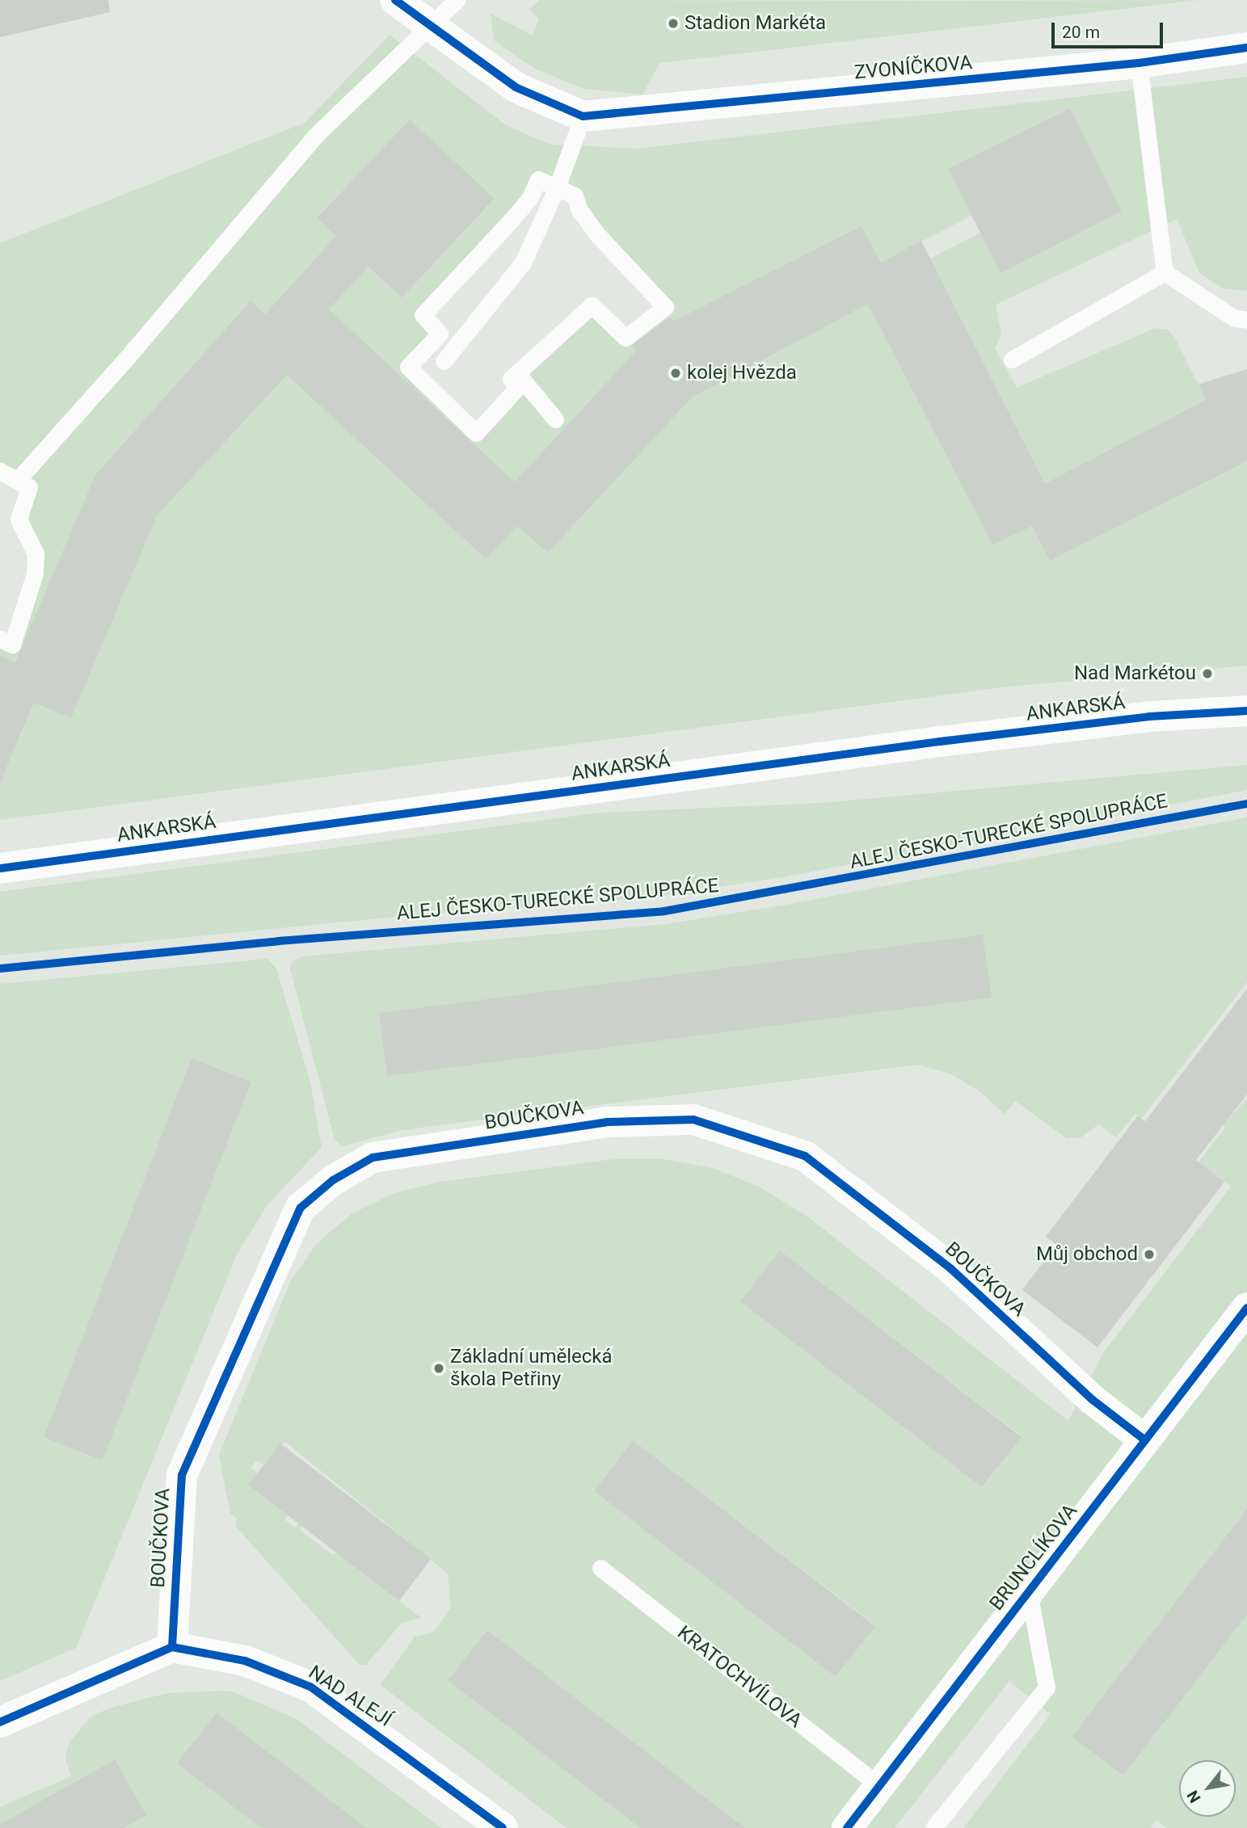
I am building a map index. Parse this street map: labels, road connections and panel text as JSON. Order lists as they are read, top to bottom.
{
  "streets": {
    "street": [
      "ZVONÍČKOVA",
      "ANKARSKÁ",
      "BOUČKOVA",
      "BRUNCLÍKOVA",
      "NAD ALEJÍ"
    ],
    "lane": ["KRATOCHVÍLOVA"],
    "cycle path": ["ALEJ ČESKO-TURECKÉ SPOLUPRÁCE"]
  },
  "crossings": [
    ["BOUČKOVA", "BRUNCLÍKOVA"],
    ["BOUČKOVA", "NAD ALEJÍ"],
    ["BRUNCLÍKOVA", "KRATOCHVÍLOVA"]
  ],
  "places": [
    "Stadion Markéta",
    "kolej Hvězda",
    "Nad Markétou",
    "Můj obchod",
    "Základní umělecká škola Petřiny"
  ],
  "scale_bar": "20 m",
  "north": "bottom left"
}
